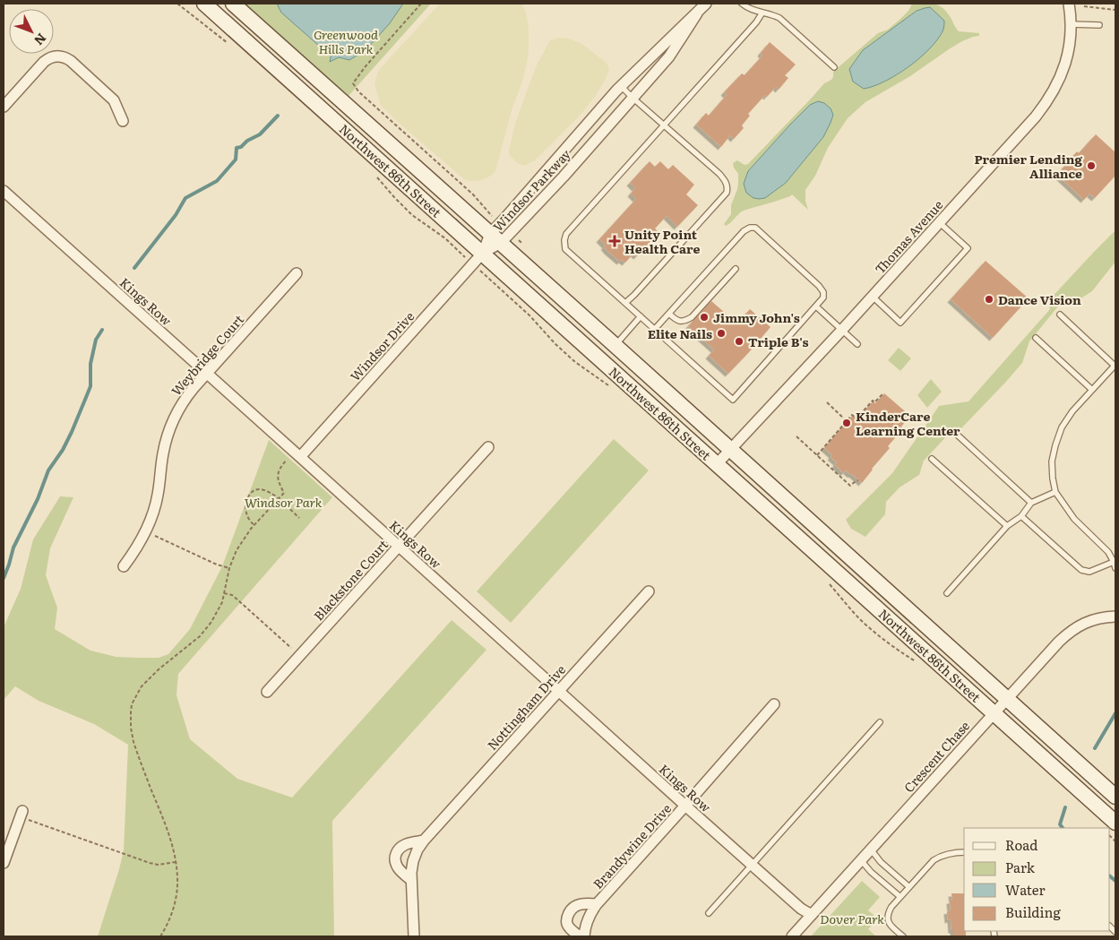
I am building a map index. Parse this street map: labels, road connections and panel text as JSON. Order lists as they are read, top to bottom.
{
  "streets": {
    "main road": ["Northwest 86th Street"],
    "street": [
      "Windsor Parkway",
      "Thomas Avenue",
      "Kings Row",
      "Windsor Drive",
      "Weybridge Court",
      "Blackstone Court",
      "Nottingham Drive",
      "Crescent Chase",
      "Brandywine Drive"
    ]
  },
  "crossings": [
    ["Northwest 86th Street", "Windsor Parkway"],
    ["Northwest 86th Street", "Thomas Avenue"],
    ["Northwest 86th Street", "Windsor Drive"],
    ["Northwest 86th Street", "Crescent Chase"],
    ["Windsor Parkway", "Windsor Drive"],
    ["Kings Row", "Windsor Drive"],
    ["Kings Row", "Weybridge Court"],
    ["Kings Row", "Blackstone Court"],
    ["Kings Row", "Nottingham Drive"],
    ["Kings Row", "Crescent Chase"],
    ["Kings Row", "Brandywine Drive"]
  ],
  "parks": ["Greenwood Hills Park", "Windsor Park", "Dover Park"],
  "places": {
    "other": [
      "Premier Lending Alliance",
      "Dance Vision",
      "Jimmy John's",
      "Elite Nails",
      "Triple B's",
      "KinderCare Learning Center"
    ],
    "health": ["Unity Point Health Care"]
  },
  "legend": [
    "Road",
    "Park",
    "Water",
    "Building"
  ],
  "north": "bottom right"
}
